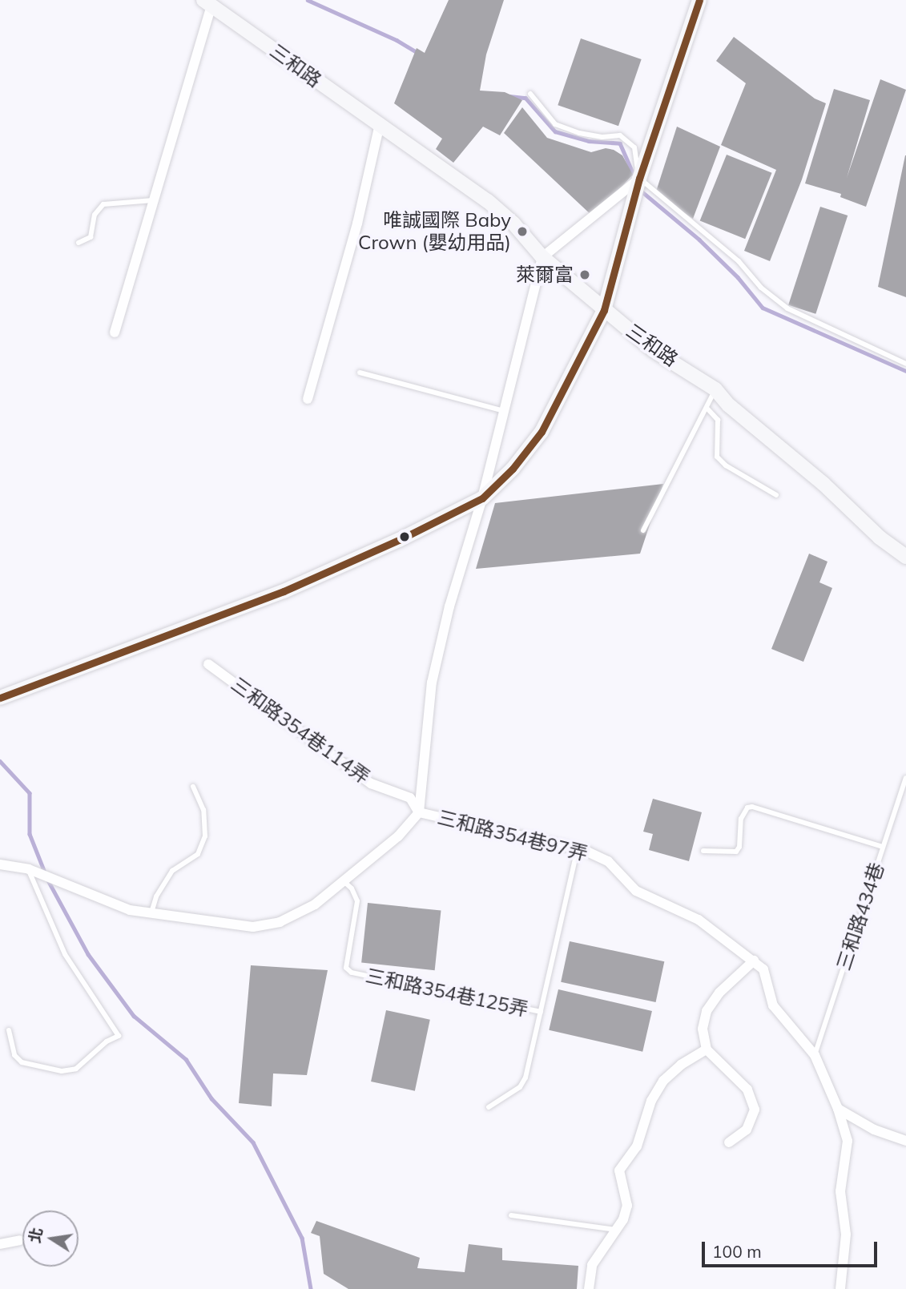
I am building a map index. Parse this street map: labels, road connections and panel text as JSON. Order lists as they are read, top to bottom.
{
  "streets": {
    "street": ["三和路", "三和路354巷114弄", "三和路354巷97弄"],
    "lane": ["三和路434巷", "三和路354巷125弄"]
  },
  "crossings": [
    ["三和路354巷114弄", "三和路354巷97弄"],
    ["三和路354巷97弄", "三和路434巷"]
  ],
  "places": ["唯誠國際 Baby Crown (嬰幼用品)", "萊爾富"],
  "scale_bar": "100 m",
  "north": "left"
}
